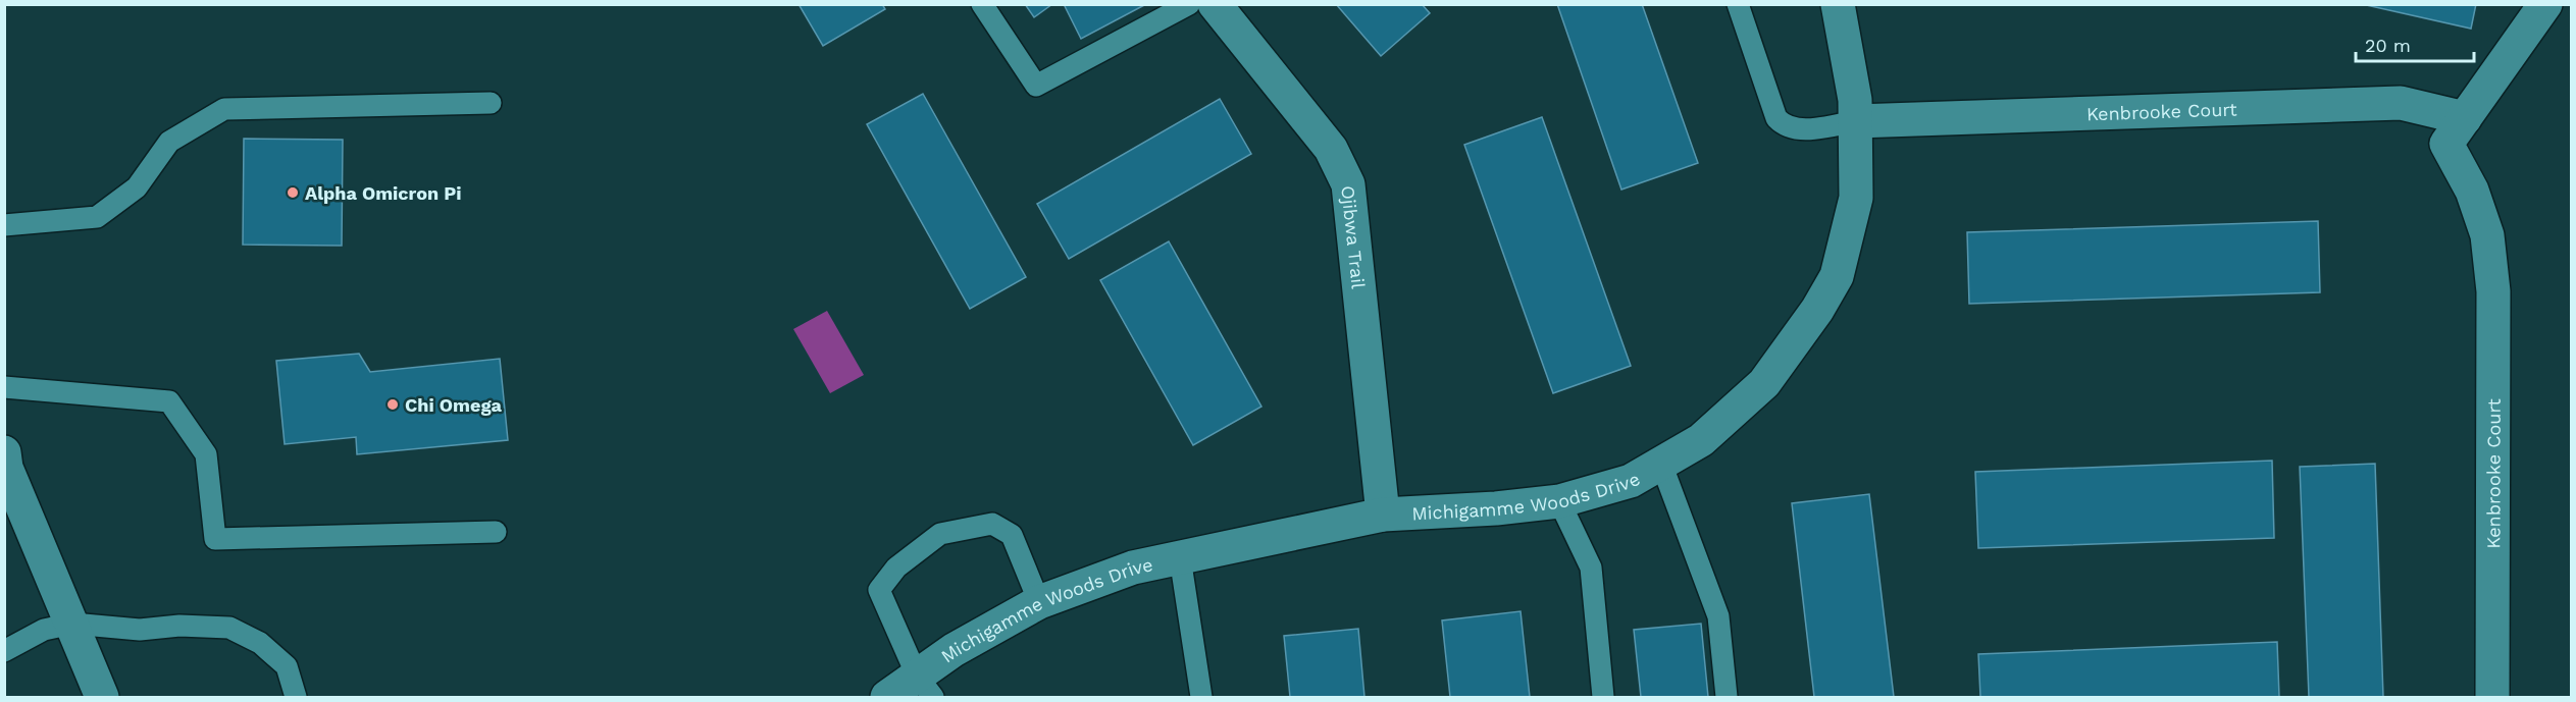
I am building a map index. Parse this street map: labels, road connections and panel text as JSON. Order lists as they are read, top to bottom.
{
  "streets": {
    "street": ["Kenbrooke Court", "Ojibwa Trail", "Michigamme Woods Drive"]
  },
  "crossings": [
    ["Kenbrooke Court", "Michigamme Woods Drive"],
    ["Ojibwa Trail", "Michigamme Woods Drive"]
  ],
  "places": ["Alpha Omicron Pi", "Chi Omega"],
  "scale_bar": "20 m"
}
